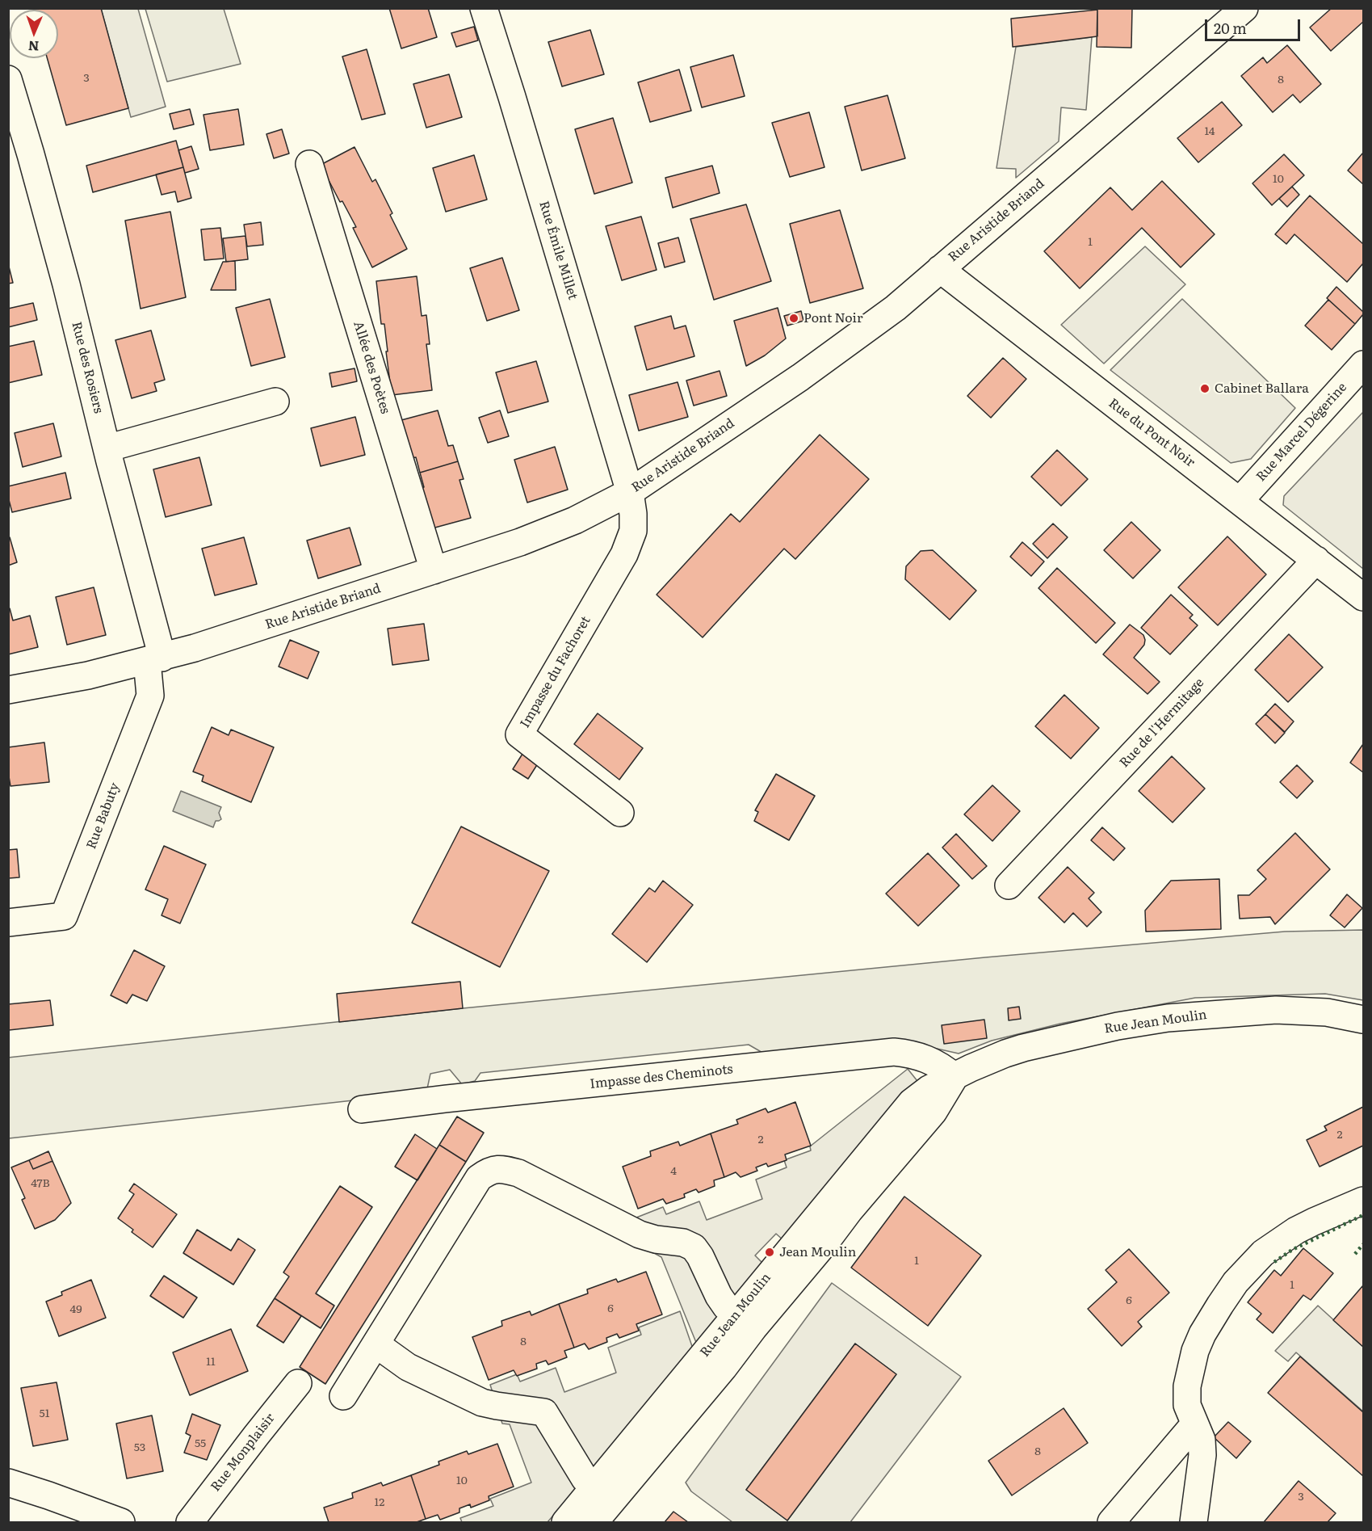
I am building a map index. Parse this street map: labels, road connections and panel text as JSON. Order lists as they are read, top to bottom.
{
  "streets": {
    "street": [
      "Rue Aristide Briand",
      "Rue Émile Millet",
      "Rue des Rosiers",
      "Allée des Poètes",
      "Rue Marcel Dégerine",
      "Rue du Pont Noir",
      "Impasse du Fachoret",
      "Rue de l'Hermitage",
      "Rue Babuty",
      "Rue Jean Moulin",
      "Impasse des Cheminots",
      "Rue Monplaisir"
    ]
  },
  "crossings": [
    ["Rue Aristide Briand", "Rue Émile Millet"],
    ["Rue Aristide Briand", "Rue des Rosiers"],
    ["Rue Aristide Briand", "Allée des Poètes"],
    ["Rue Aristide Briand", "Rue du Pont Noir"],
    ["Rue Aristide Briand", "Impasse du Fachoret"],
    ["Rue Aristide Briand", "Rue Babuty"],
    ["Rue Émile Millet", "Impasse du Fachoret"],
    ["Rue des Rosiers", "Rue Babuty"],
    ["Rue Marcel Dégerine", "Rue du Pont Noir"],
    ["Rue du Pont Noir", "Rue de l'Hermitage"],
    ["Rue Jean Moulin", "Impasse des Cheminots"]
  ],
  "places": ["Pont Noir", "Cabinet Ballara", "Jean Moulin"],
  "house_numbers": [
    "3",
    "8",
    "14",
    "10",
    "1",
    "2",
    "2",
    "4",
    "47B",
    "1",
    "1",
    "6",
    "6",
    "49",
    "8",
    "11",
    "51",
    "55",
    "53",
    "8",
    "10",
    "3",
    "12"
  ],
  "scale_bar": "20 m",
  "north": "bottom"
}
